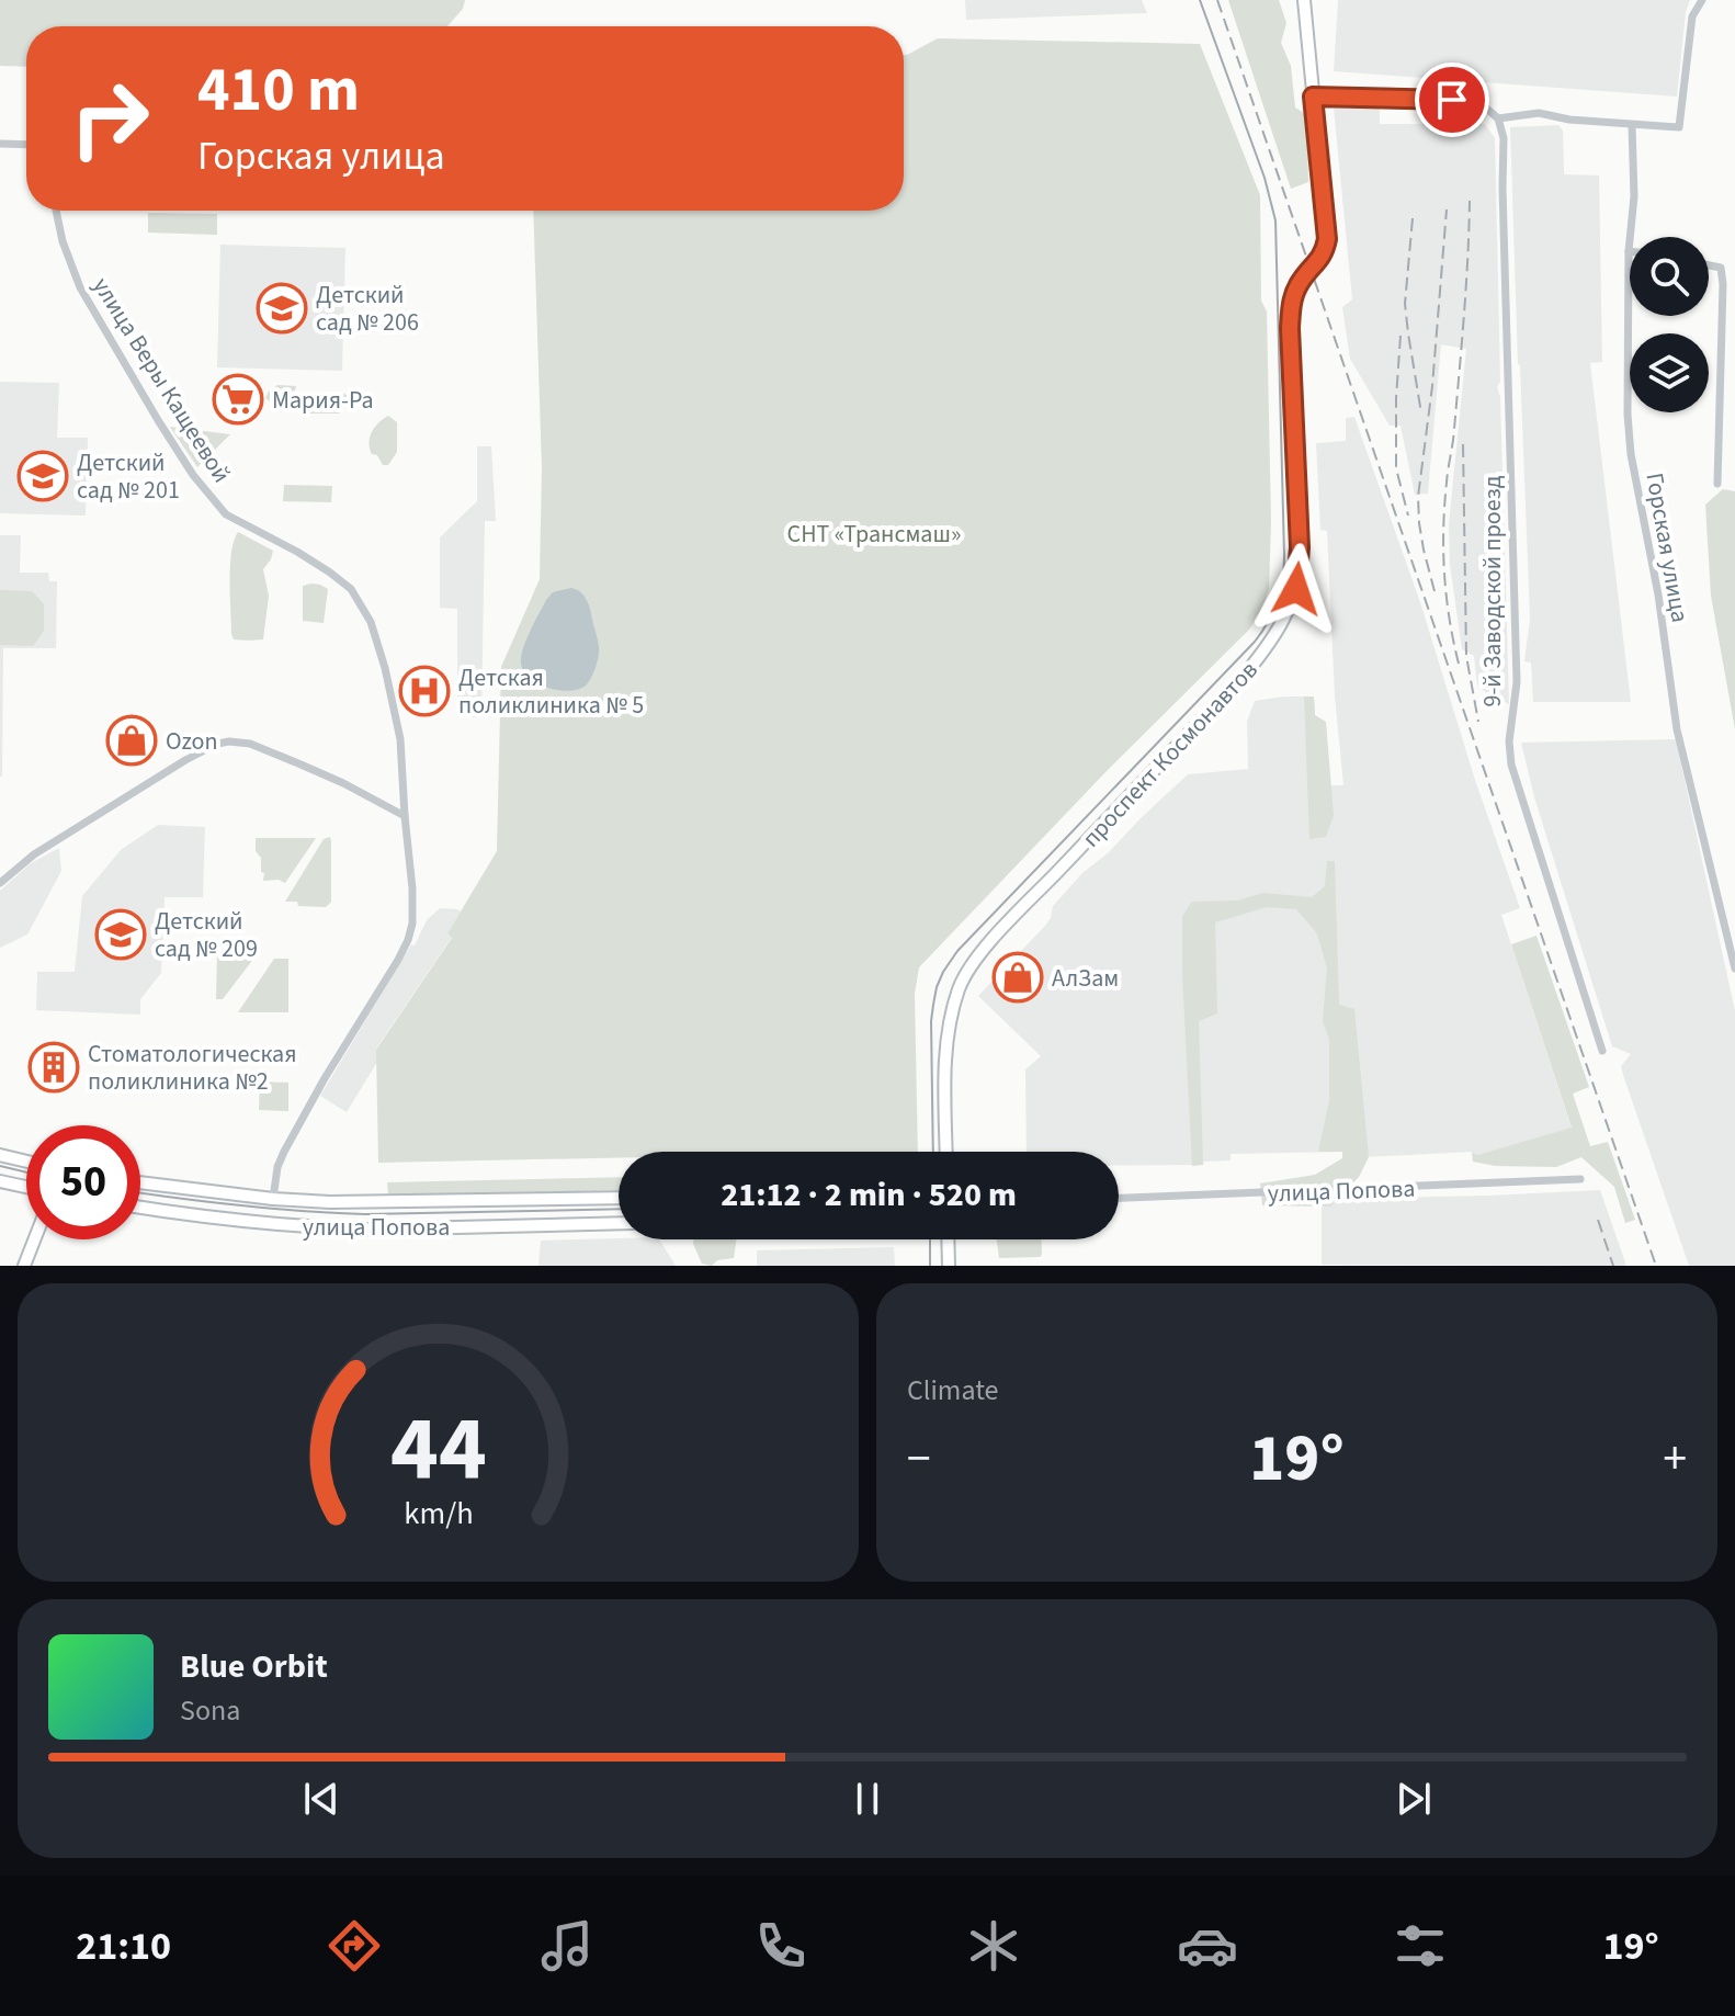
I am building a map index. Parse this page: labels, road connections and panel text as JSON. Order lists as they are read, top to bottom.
{
  "streets": {
    "main road": ["проспект Космонавтов", "улица Попова"],
    "street": ["улица Веры Кащеевой", "Горская улица", "9-й Заводской проезд"]
  },
  "crossings": [
    ["улица Веры Кащеевой", "улица Попова"]
  ],
  "parks": ["СНТ «Трансмаш»"],
  "places": {
    "school or university": ["Детский сад № 206", "Детский сад № 201", "Детский сад № 209"],
    "supermarket": ["Мария-Ра"],
    "hospital": ["Детская поликлиника № 5"],
    "shop": ["Ozon", "АлЗам"],
    "building": ["Стоматологическая поликлиника №2"]
  },
  "page": {
    "turn": ["410 m", "Горская улица"],
    "limit": "50",
    "trip": "21:12 · 2 min · 520 m",
    "tile": "Climate",
    "heat": ["−", "19°", "+"],
    "song": ["Blue Orbit", "Sona"],
    "tabs": ["21:10", "19°"],
    "gauge": ["44", "km/h"]
  }
}
